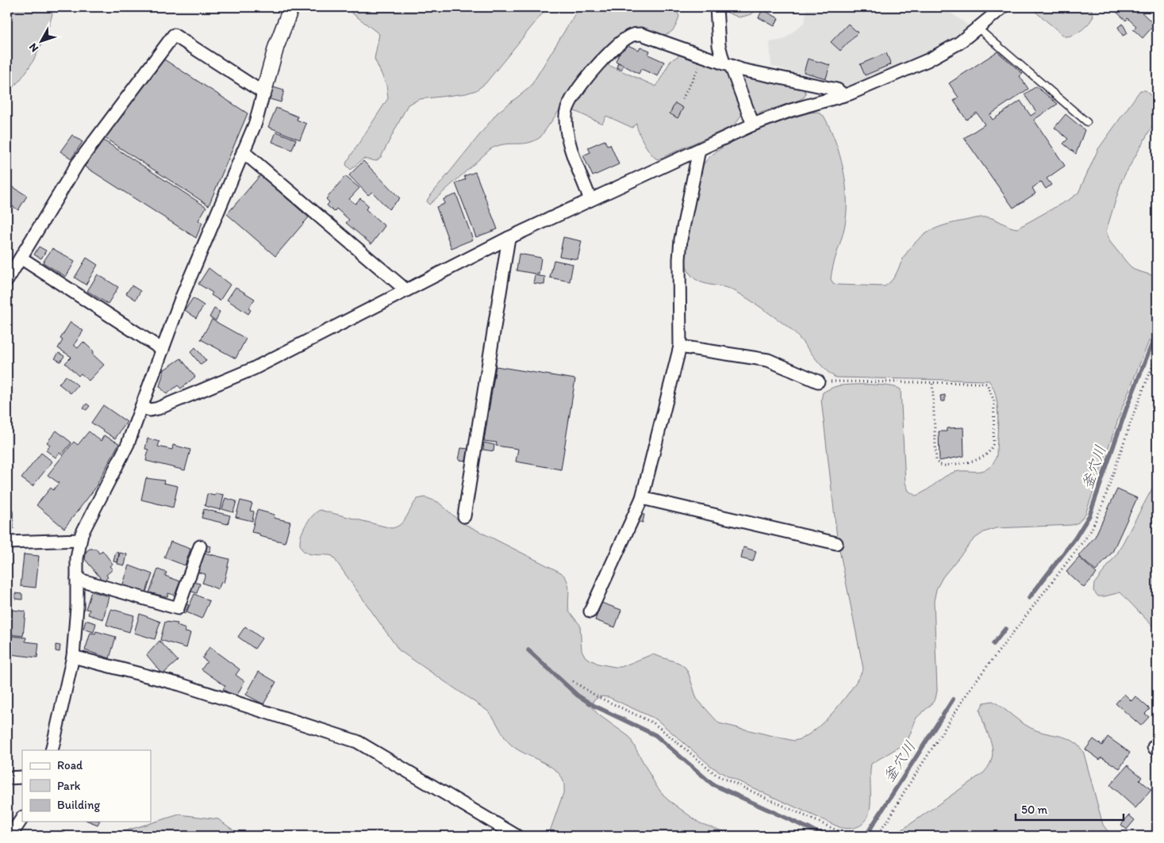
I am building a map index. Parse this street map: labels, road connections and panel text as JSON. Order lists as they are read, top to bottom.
{
  "water": ["釜穴川"],
  "legend": ["Road", "Park", "Building"],
  "scale_bar": "50 m",
  "north": "bottom left"
}
